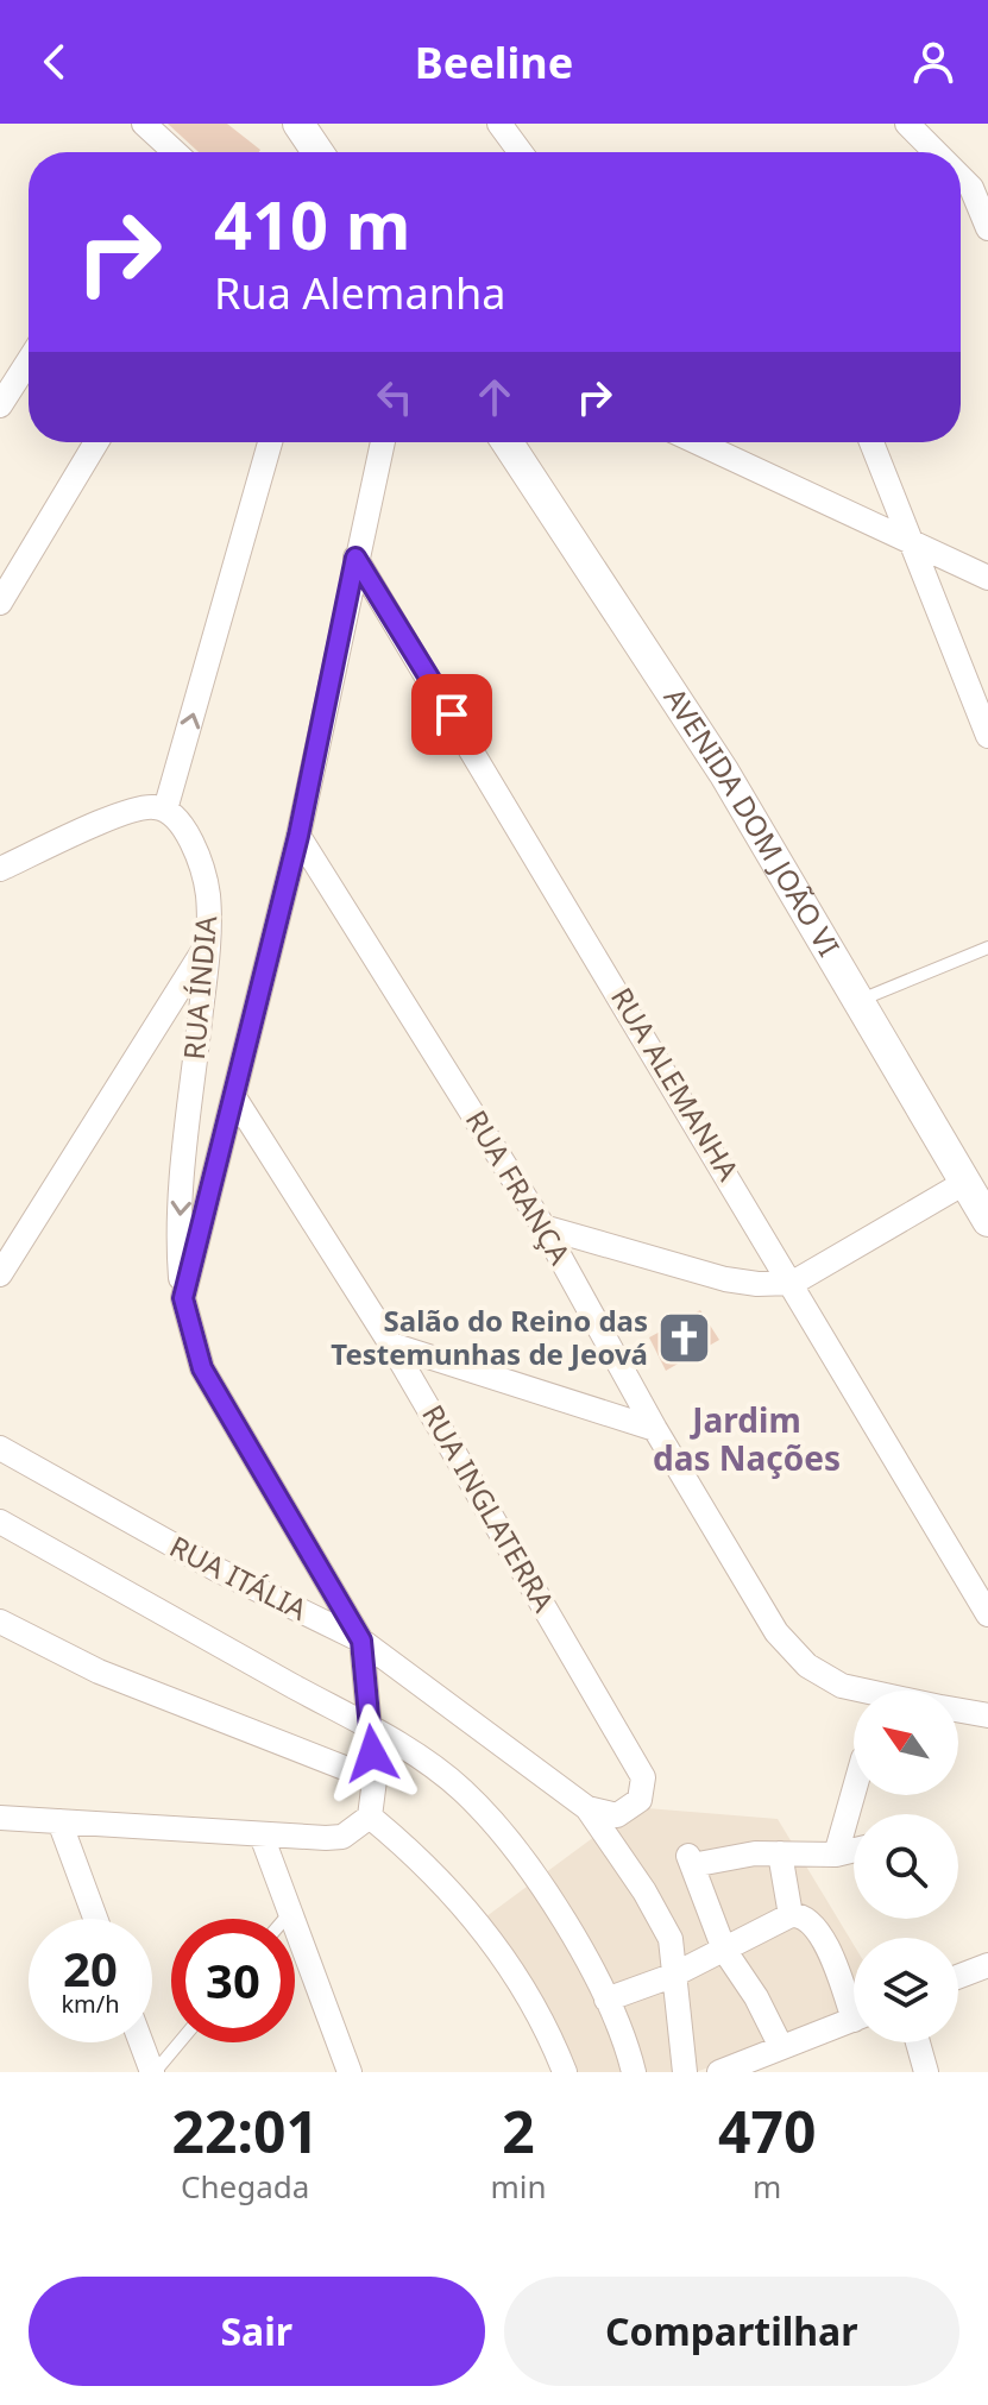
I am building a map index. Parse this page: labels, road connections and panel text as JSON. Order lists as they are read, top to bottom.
{
  "streets": {
    "street": [
      "AVENIDA DOM JOÃO VI",
      "RUA ÍNDIA",
      "RUA ALEMANHA",
      "RUA FRANÇA",
      "RUA INGLATERRA",
      "RUA ITÁLIA"
    ]
  },
  "crossings": [
    ["RUA ÍNDIA", "RUA ITÁLIA"],
    ["RUA INGLATERRA", "RUA ITÁLIA"]
  ],
  "districts": ["Jardim das Nações"],
  "places": {
    "church": ["Salão do Reino das Testemunhas de Jeová"]
  },
  "north": "top left",
  "page": {
    "header": "Beeline",
    "turn": ["410 m", "Rua Alemanha"],
    "speed": "20 km/h",
    "limit": "30",
    "eta": [
      "22:01",
      "Chegada",
      "2",
      "min",
      "470",
      "m"
    ],
    "buttons": ["Sair", "Compartilhar"]
  }
}
